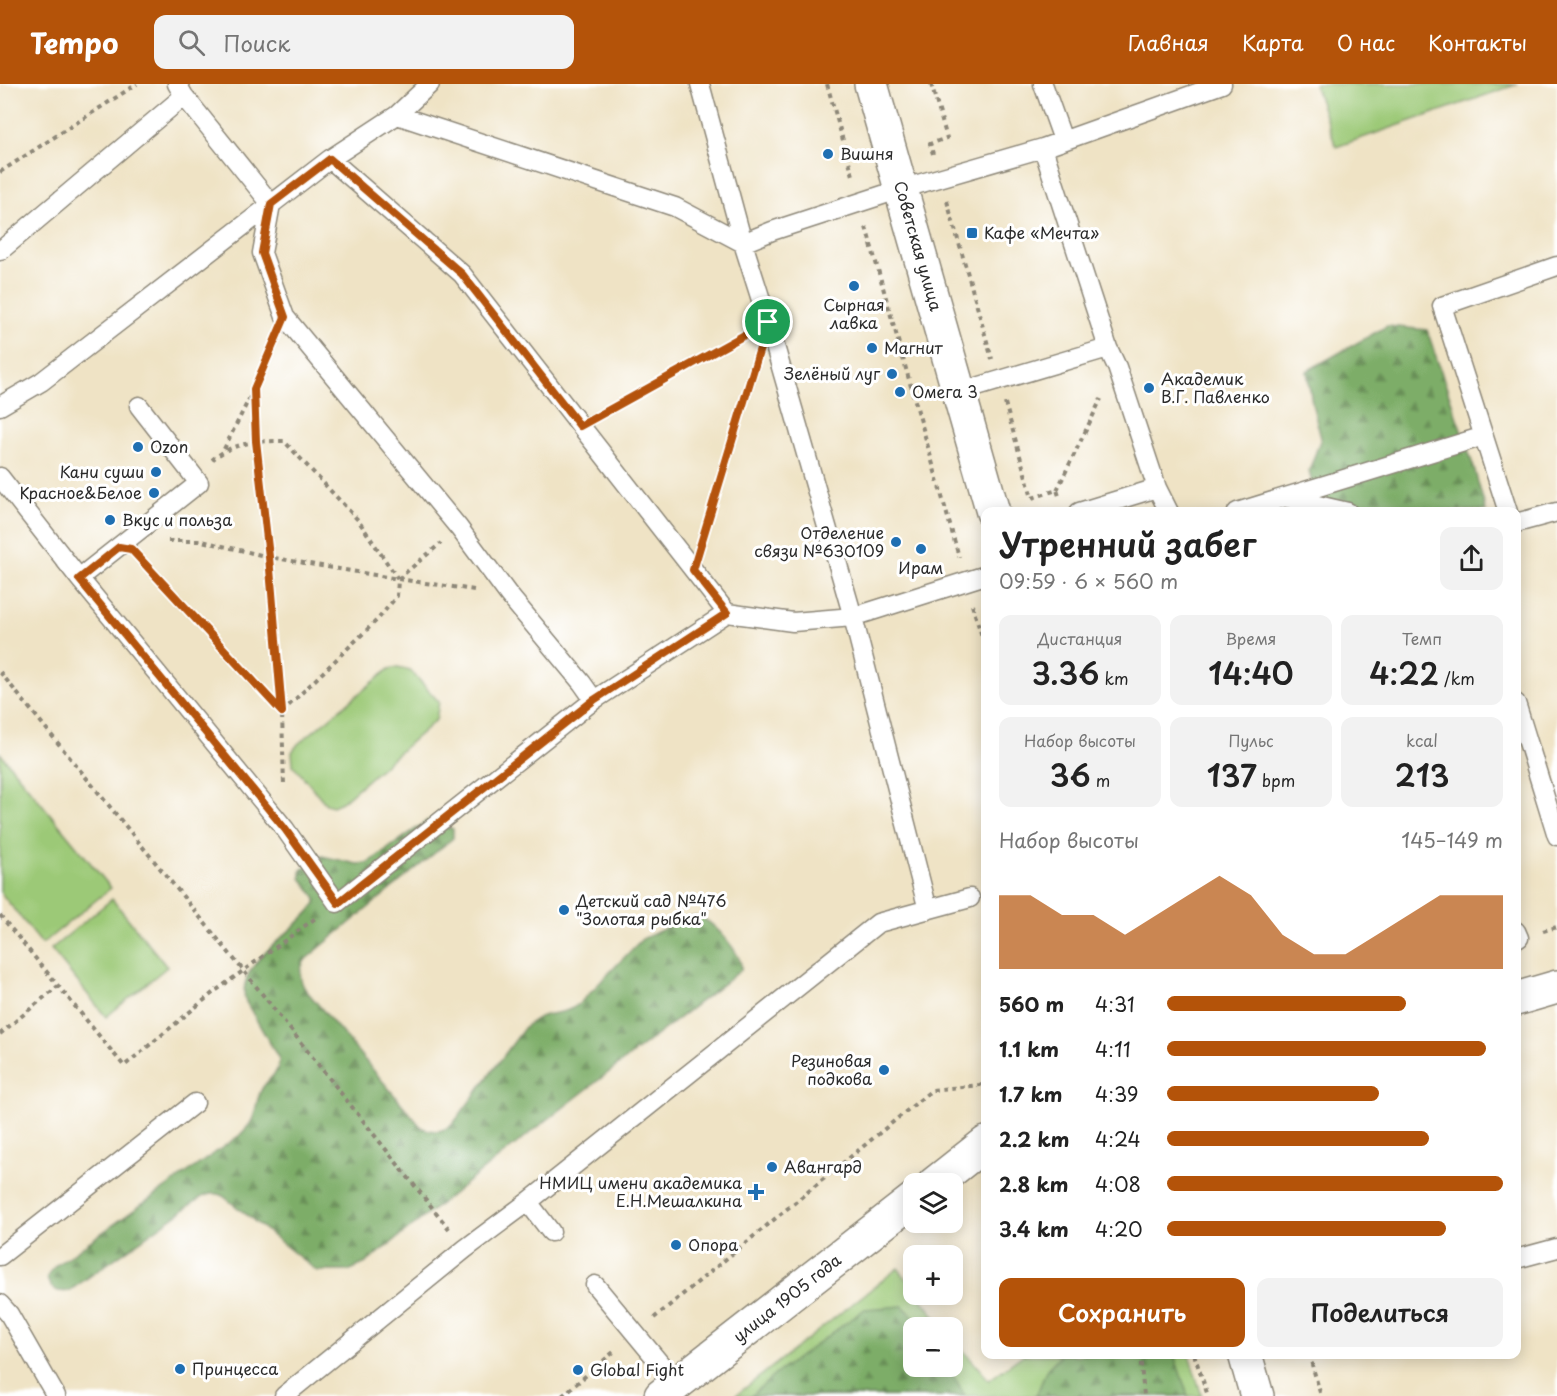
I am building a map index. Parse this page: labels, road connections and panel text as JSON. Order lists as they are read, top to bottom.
{
  "streets": {
    "street": ["Советская улица", "улица 1905 года"]
  },
  "places": {
    "other": [
      "Вишня",
      "Сырная лавка",
      "Магнит",
      "Зелёный луг",
      "Академик В.Г. Павленко",
      "Омега 3",
      "Ozon",
      "Кани суши",
      "Красное&Белое",
      "Вкус и польза",
      "Отделение связи №630109",
      "Ирам",
      "Детский сад №476 \"Золотая рыбка\"",
      "Резиновая подкова",
      "Авангард",
      "Опора",
      "Принцесса",
      "Global Fight"
    ],
    "transit": ["Кафе «Мечта»"],
    "health": ["НМИЦ имени академика Е.Н.Мешалкина"]
  },
  "page": {
    "header": "Tempo",
    "search": "Поиск",
    "nav": [
      "Главная",
      "Карта",
      "О нас",
      "Контакты"
    ],
    "heading": ["Утренний забег", "09:59 · 6 × 560 m"],
    "stats": [
      ["Дистанция", "3.36 km"],
      ["Время", "14:40"],
      ["Темп", "4:22 /km"],
      ["Набор высоты", "36 m"],
      ["Пульс", "137 bpm"],
      ["kcal", "213"]
    ],
    "chart": ["Набор высоты", "145–149 m"],
    "list": [
      {
        "name": "560 m",
        "note": "4:31"
      },
      {
        "name": "1.1 km",
        "note": "4:11"
      },
      {
        "name": "1.7 km",
        "note": "4:39"
      },
      {
        "name": "2.2 km",
        "note": "4:24"
      },
      {
        "name": "2.8 km",
        "note": "4:08"
      },
      {
        "name": "3.4 km",
        "note": "4:20"
      }
    ],
    "map_buttons": ["+", "−"],
    "buttons": ["Сохранить", "Поделиться"]
  }
}
